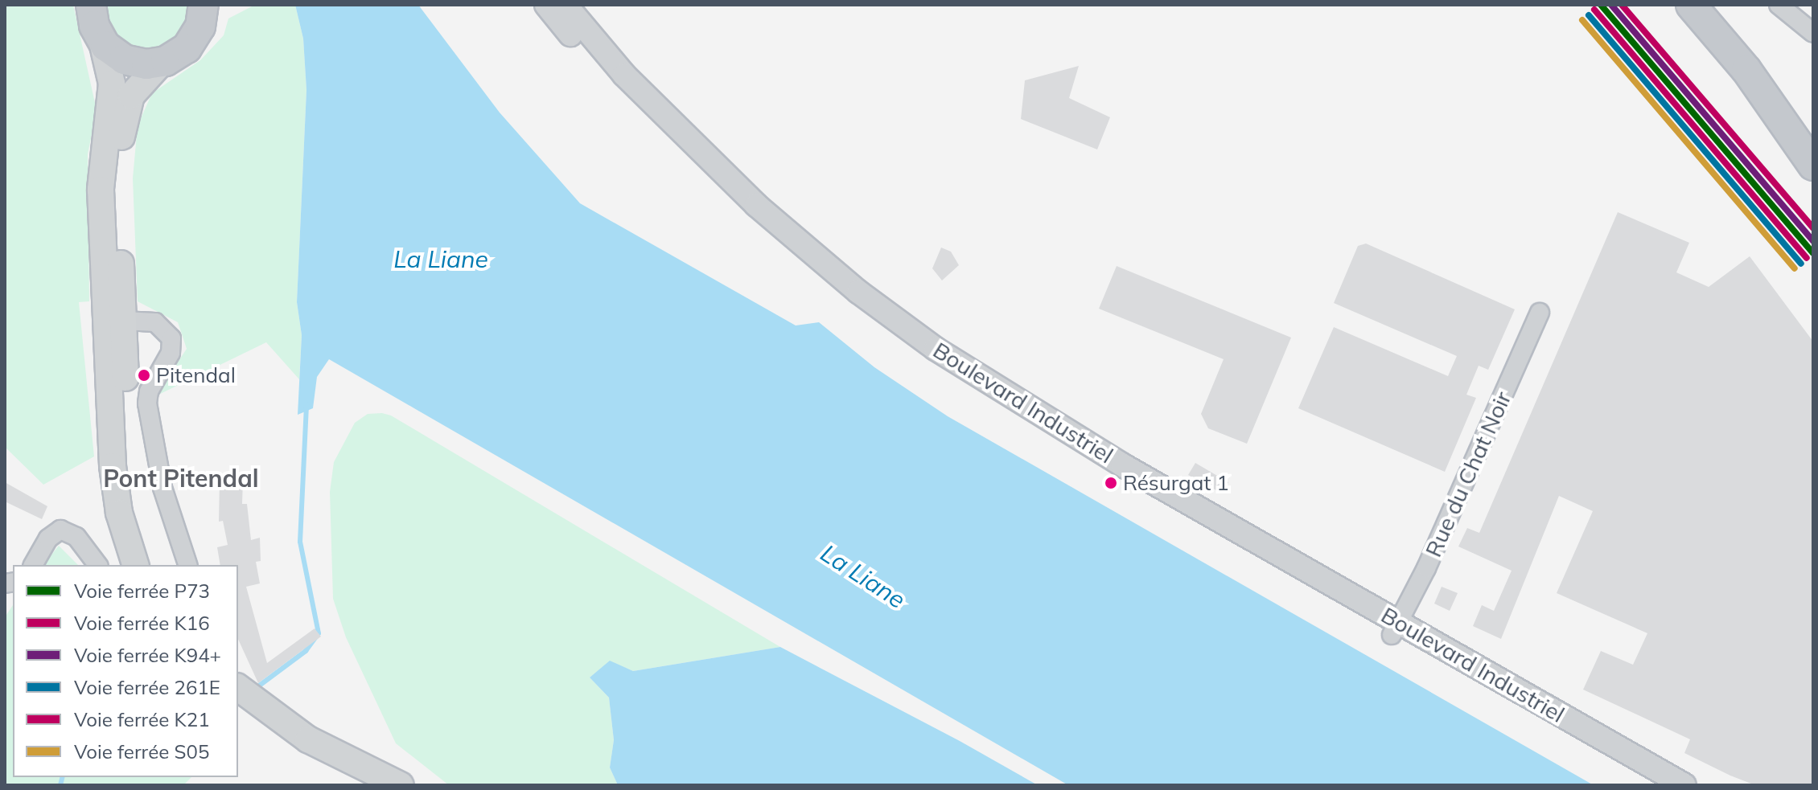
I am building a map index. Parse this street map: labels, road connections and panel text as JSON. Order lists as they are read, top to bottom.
{
  "streets": {
    "street": ["Boulevard Industriel", "Rue du Chat Noir"]
  },
  "crossings": [
    ["Boulevard Industriel", "Rue du Chat Noir"]
  ],
  "districts": ["Pont Pitendal"],
  "water": ["La Liane"],
  "places": ["Pitendal", "Résurgat 1"],
  "lines": [
    "rail line P73",
    "rail line K94+",
    "rail line K21",
    "rail line K16",
    "rail line 261E",
    "rail line S05"
  ],
  "legend": [
    "Voie ferrée P73",
    "Voie ferrée K16",
    "Voie ferrée K94+",
    "Voie ferrée 261E",
    "Voie ferrée K21",
    "Voie ferrée S05"
  ]
}
